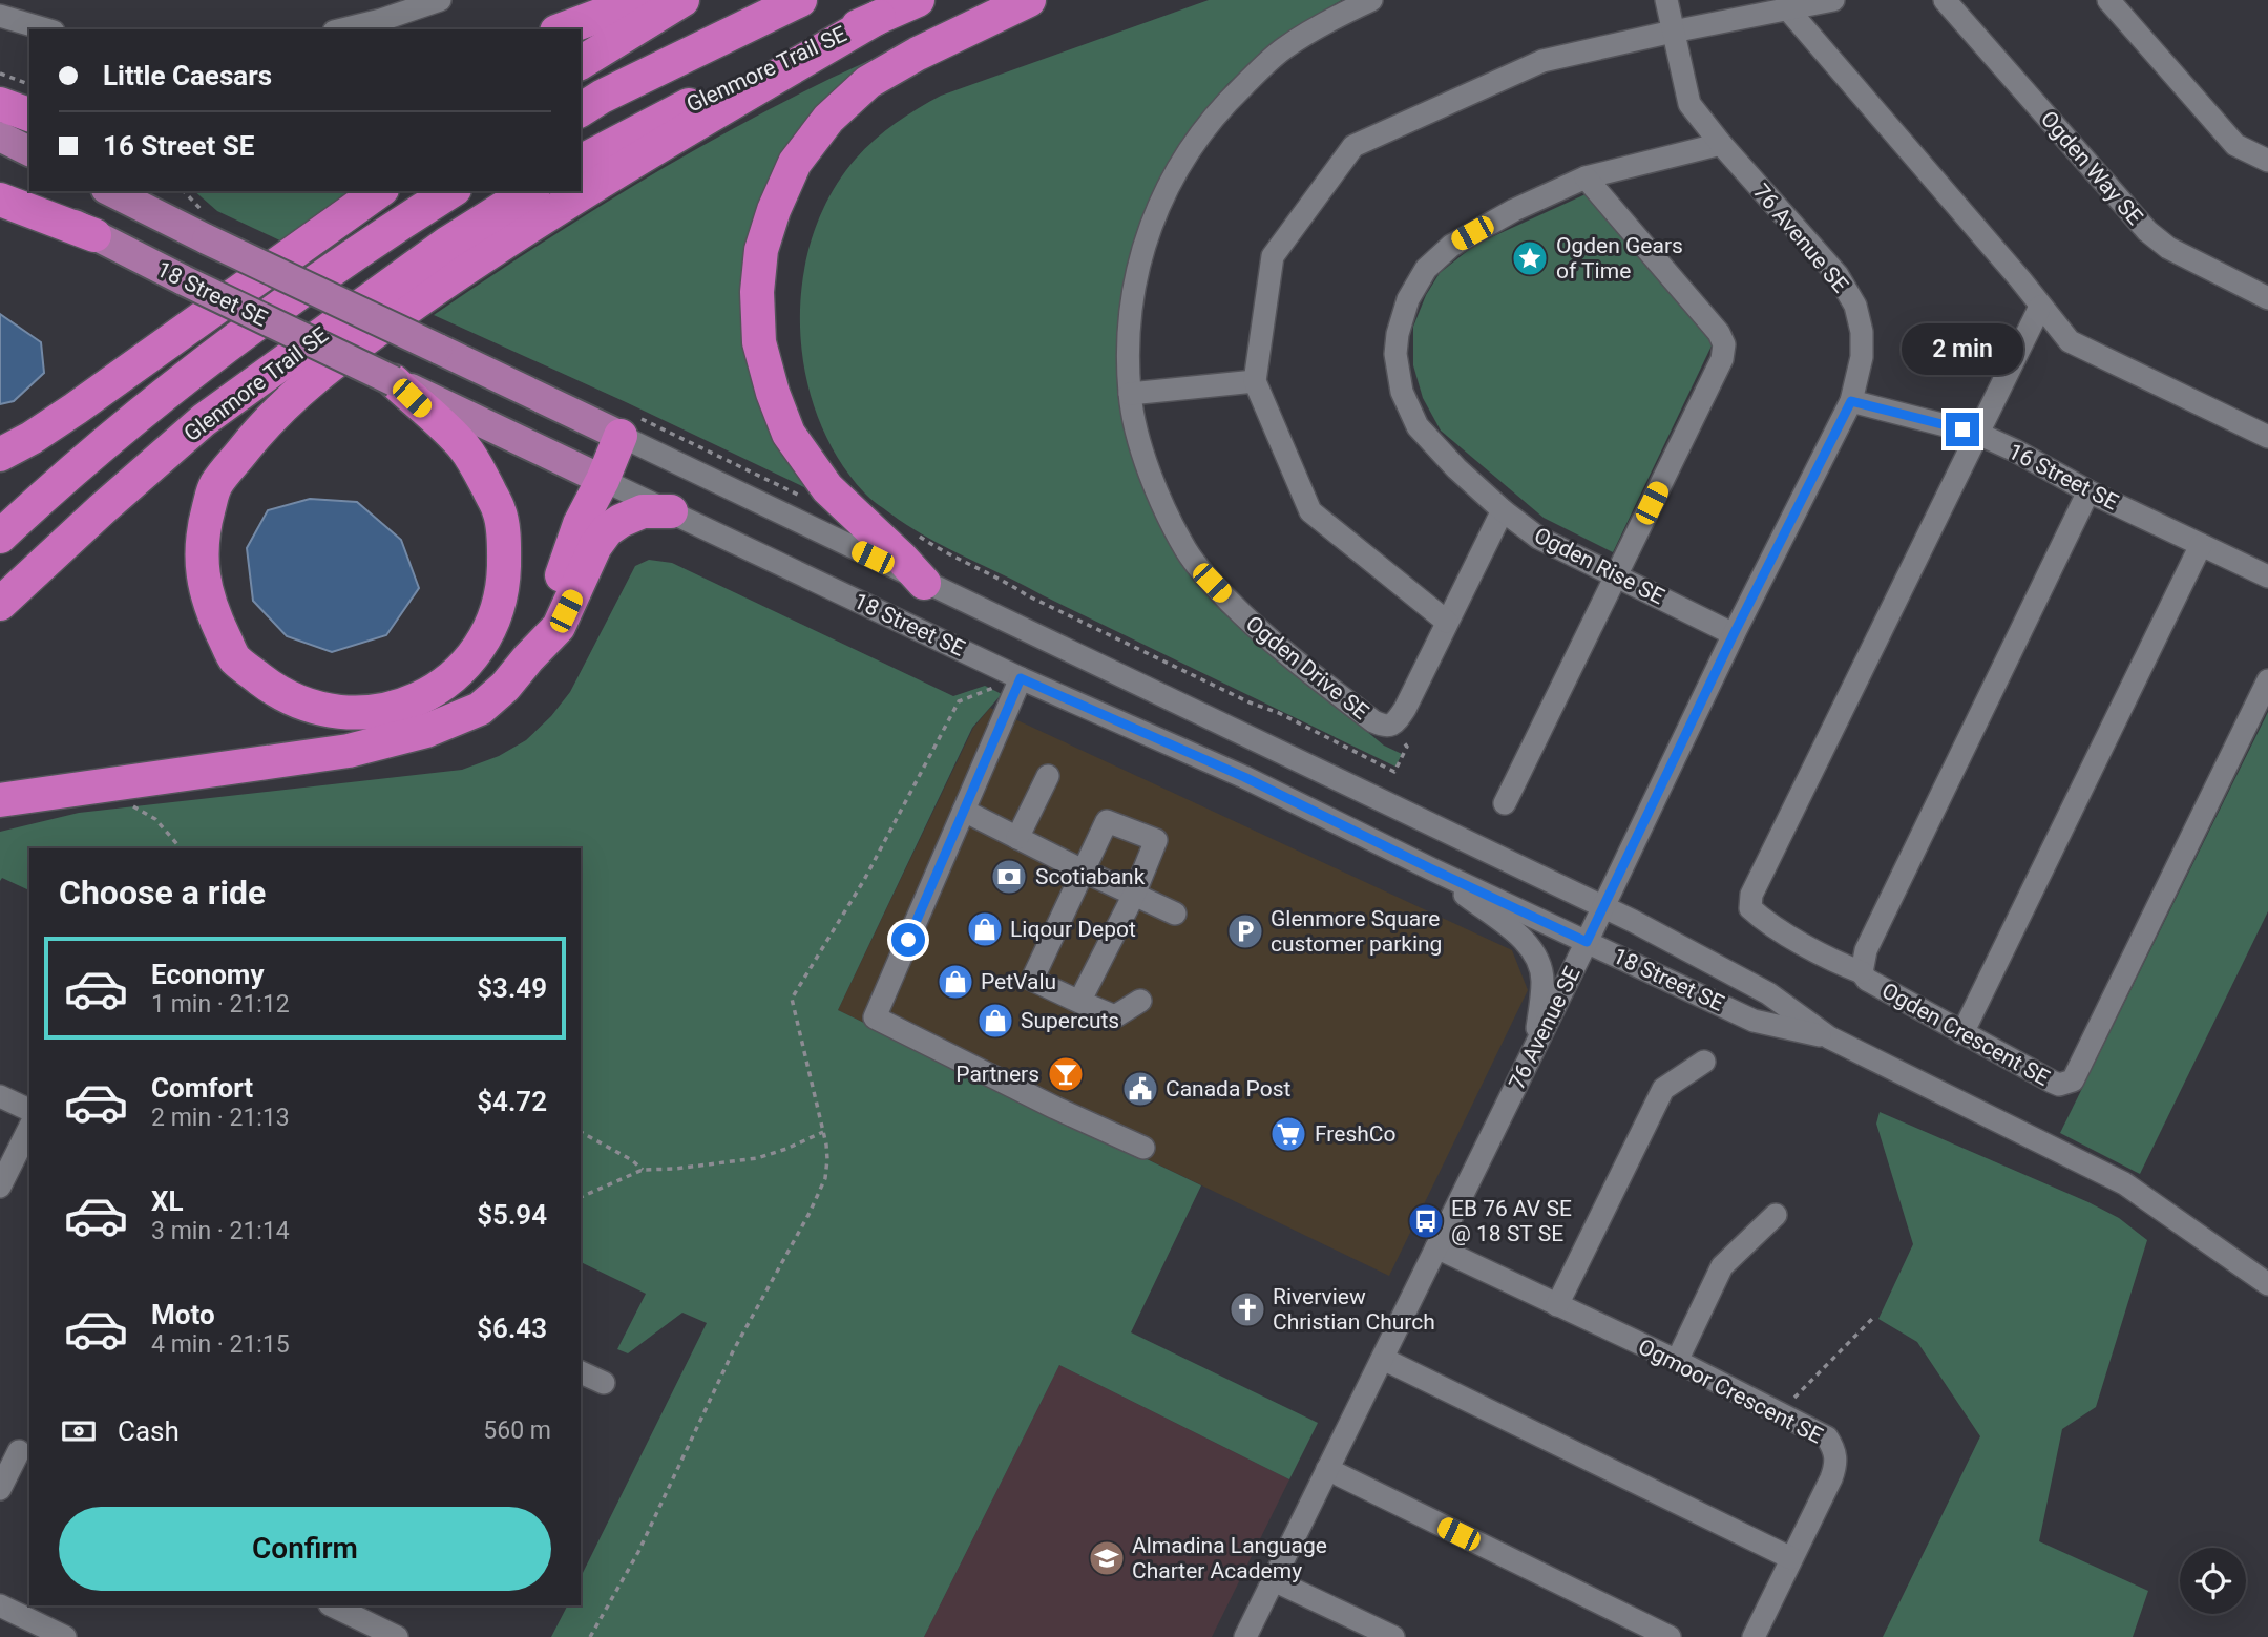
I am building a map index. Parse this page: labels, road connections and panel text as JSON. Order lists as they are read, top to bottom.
{
  "streets": {
    "highway": ["Glenmore Trail SE"],
    "main road": ["18 Street SE"],
    "street": [
      "Ogden Way SE",
      "76 Avenue SE",
      "16 Street SE",
      "Ogden Rise SE",
      "Ogden Drive SE",
      "Ogden Crescent SE",
      "Ogmoor Crescent SE"
    ]
  },
  "crossings": [
    ["76 Avenue SE", "18 Street SE"],
    ["76 Avenue SE", "16 Street SE"],
    ["76 Avenue SE", "Ogden Rise SE"],
    ["76 Avenue SE", "Ogmoor Crescent SE"],
    ["16 Street SE", "Ogden Crescent SE"],
    ["Ogden Rise SE", "Ogden Drive SE"]
  ],
  "places": {
    "place": ["Ogden Gears of Time"],
    "bank": ["Scotiabank"],
    "shop": ["Liqour Depot", "PetValu", "Supercuts"],
    "parking": ["Glenmore Square customer parking"],
    "bar": ["Partners"],
    "public building": ["Canada Post"],
    "supermarket": ["FreshCo"],
    "bus stop": ["EB 76 AV SE @ 18 ST SE"],
    "church": ["Riverview Christian Church"],
    "school or university": ["Almadina Language Charter Academy"]
  },
  "page": {
    "banner": ["Little Caesars", "16 Street SE"],
    "bubble": "2 min",
    "heading": "Choose a ride",
    "list": [
      {
        "name": "Economy",
        "note": "1 min · 21:12",
        "value": "$3.49"
      },
      {
        "name": "Comfort",
        "note": "2 min · 21:13",
        "value": "$4.72"
      },
      {
        "name": "XL",
        "note": "3 min · 21:14",
        "value": "$5.94"
      },
      {
        "name": "Moto",
        "note": "4 min · 21:15",
        "value": "$6.43"
      }
    ],
    "pay": ["Cash", "560 m"],
    "buttons": "Confirm"
  }
}
